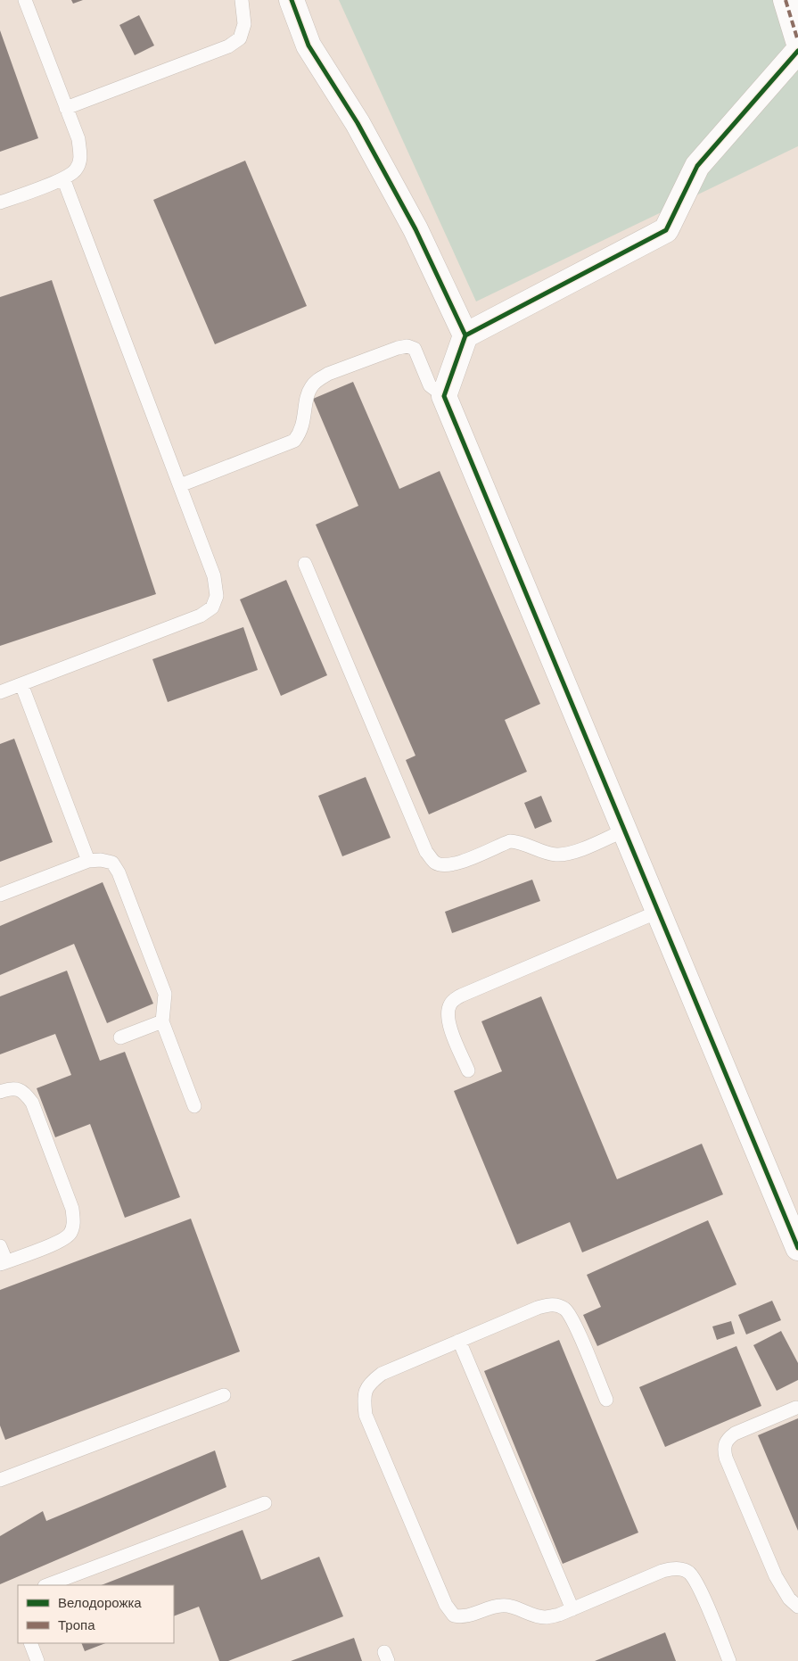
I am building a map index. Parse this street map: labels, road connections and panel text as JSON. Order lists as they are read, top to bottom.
{
  "legend": ["Велодорожка", "Тропа"]
}
